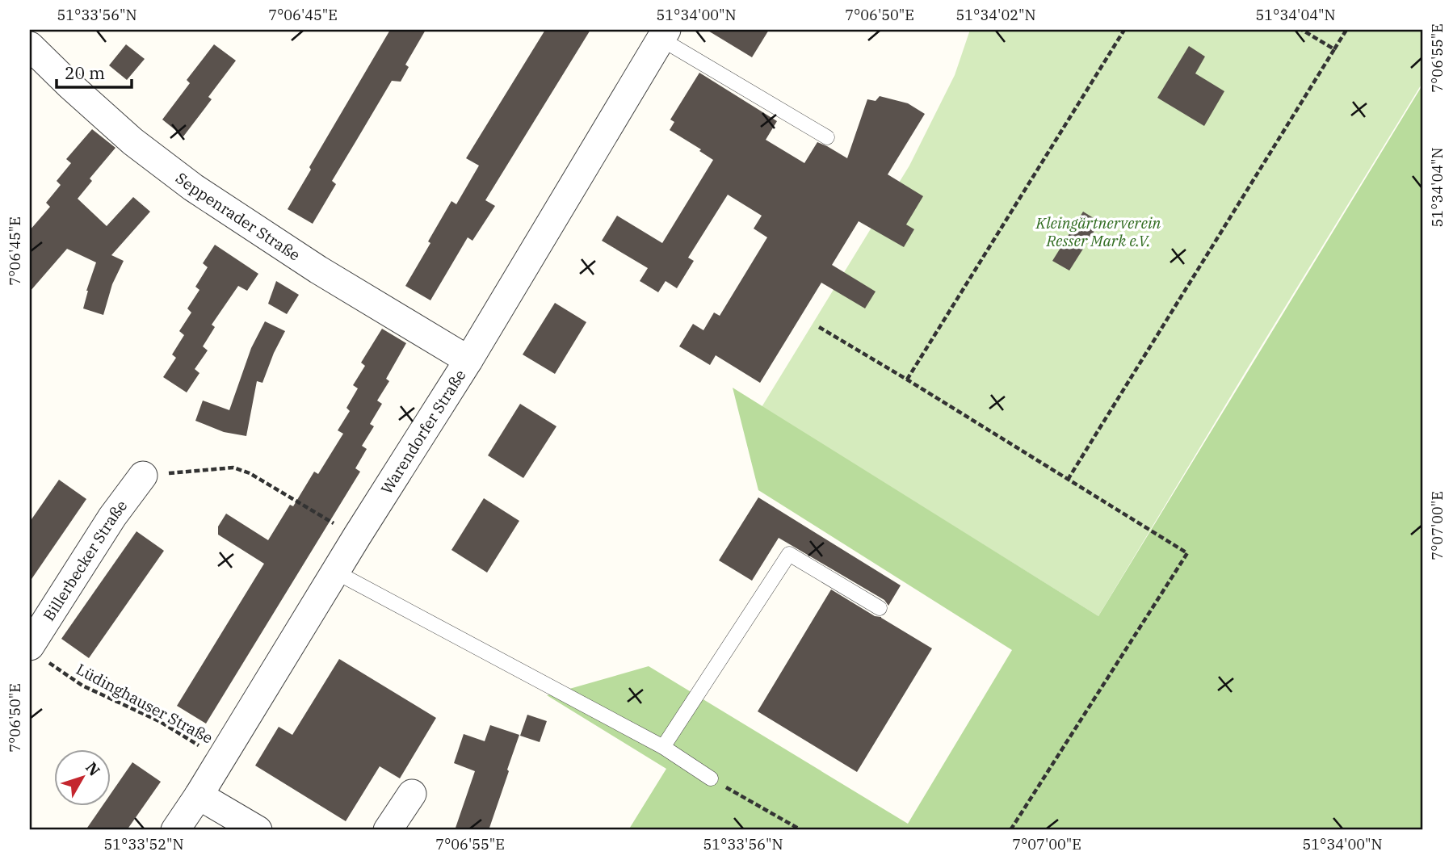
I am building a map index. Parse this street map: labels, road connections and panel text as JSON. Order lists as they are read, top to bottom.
{
  "streets": {
    "street": ["Seppenrader Straße", "Warendorfer Straße", "Billerbecker Straße"],
    "path": ["Lüdinghauser Straße"]
  },
  "crossings": [
    ["Seppenrader Straße", "Warendorfer Straße"],
    ["Warendorfer Straße", "Lüdinghauser Straße"],
    ["Billerbecker Straße", "Lüdinghauser Straße"]
  ],
  "parks": ["Kleingärtnerverein Resser Mark e.V."],
  "scale_bar": "20 m",
  "north": "top right",
  "coordinates": [
    "51°33'56\"N",
    "7°06'45\"E",
    "51°34'00\"N",
    "7°06'50\"E",
    "51°34'02\"N",
    "51°34'04\"N",
    "7°06'55\"E",
    "7°07'00\"E",
    "51°33'52\"N"
  ]
}
